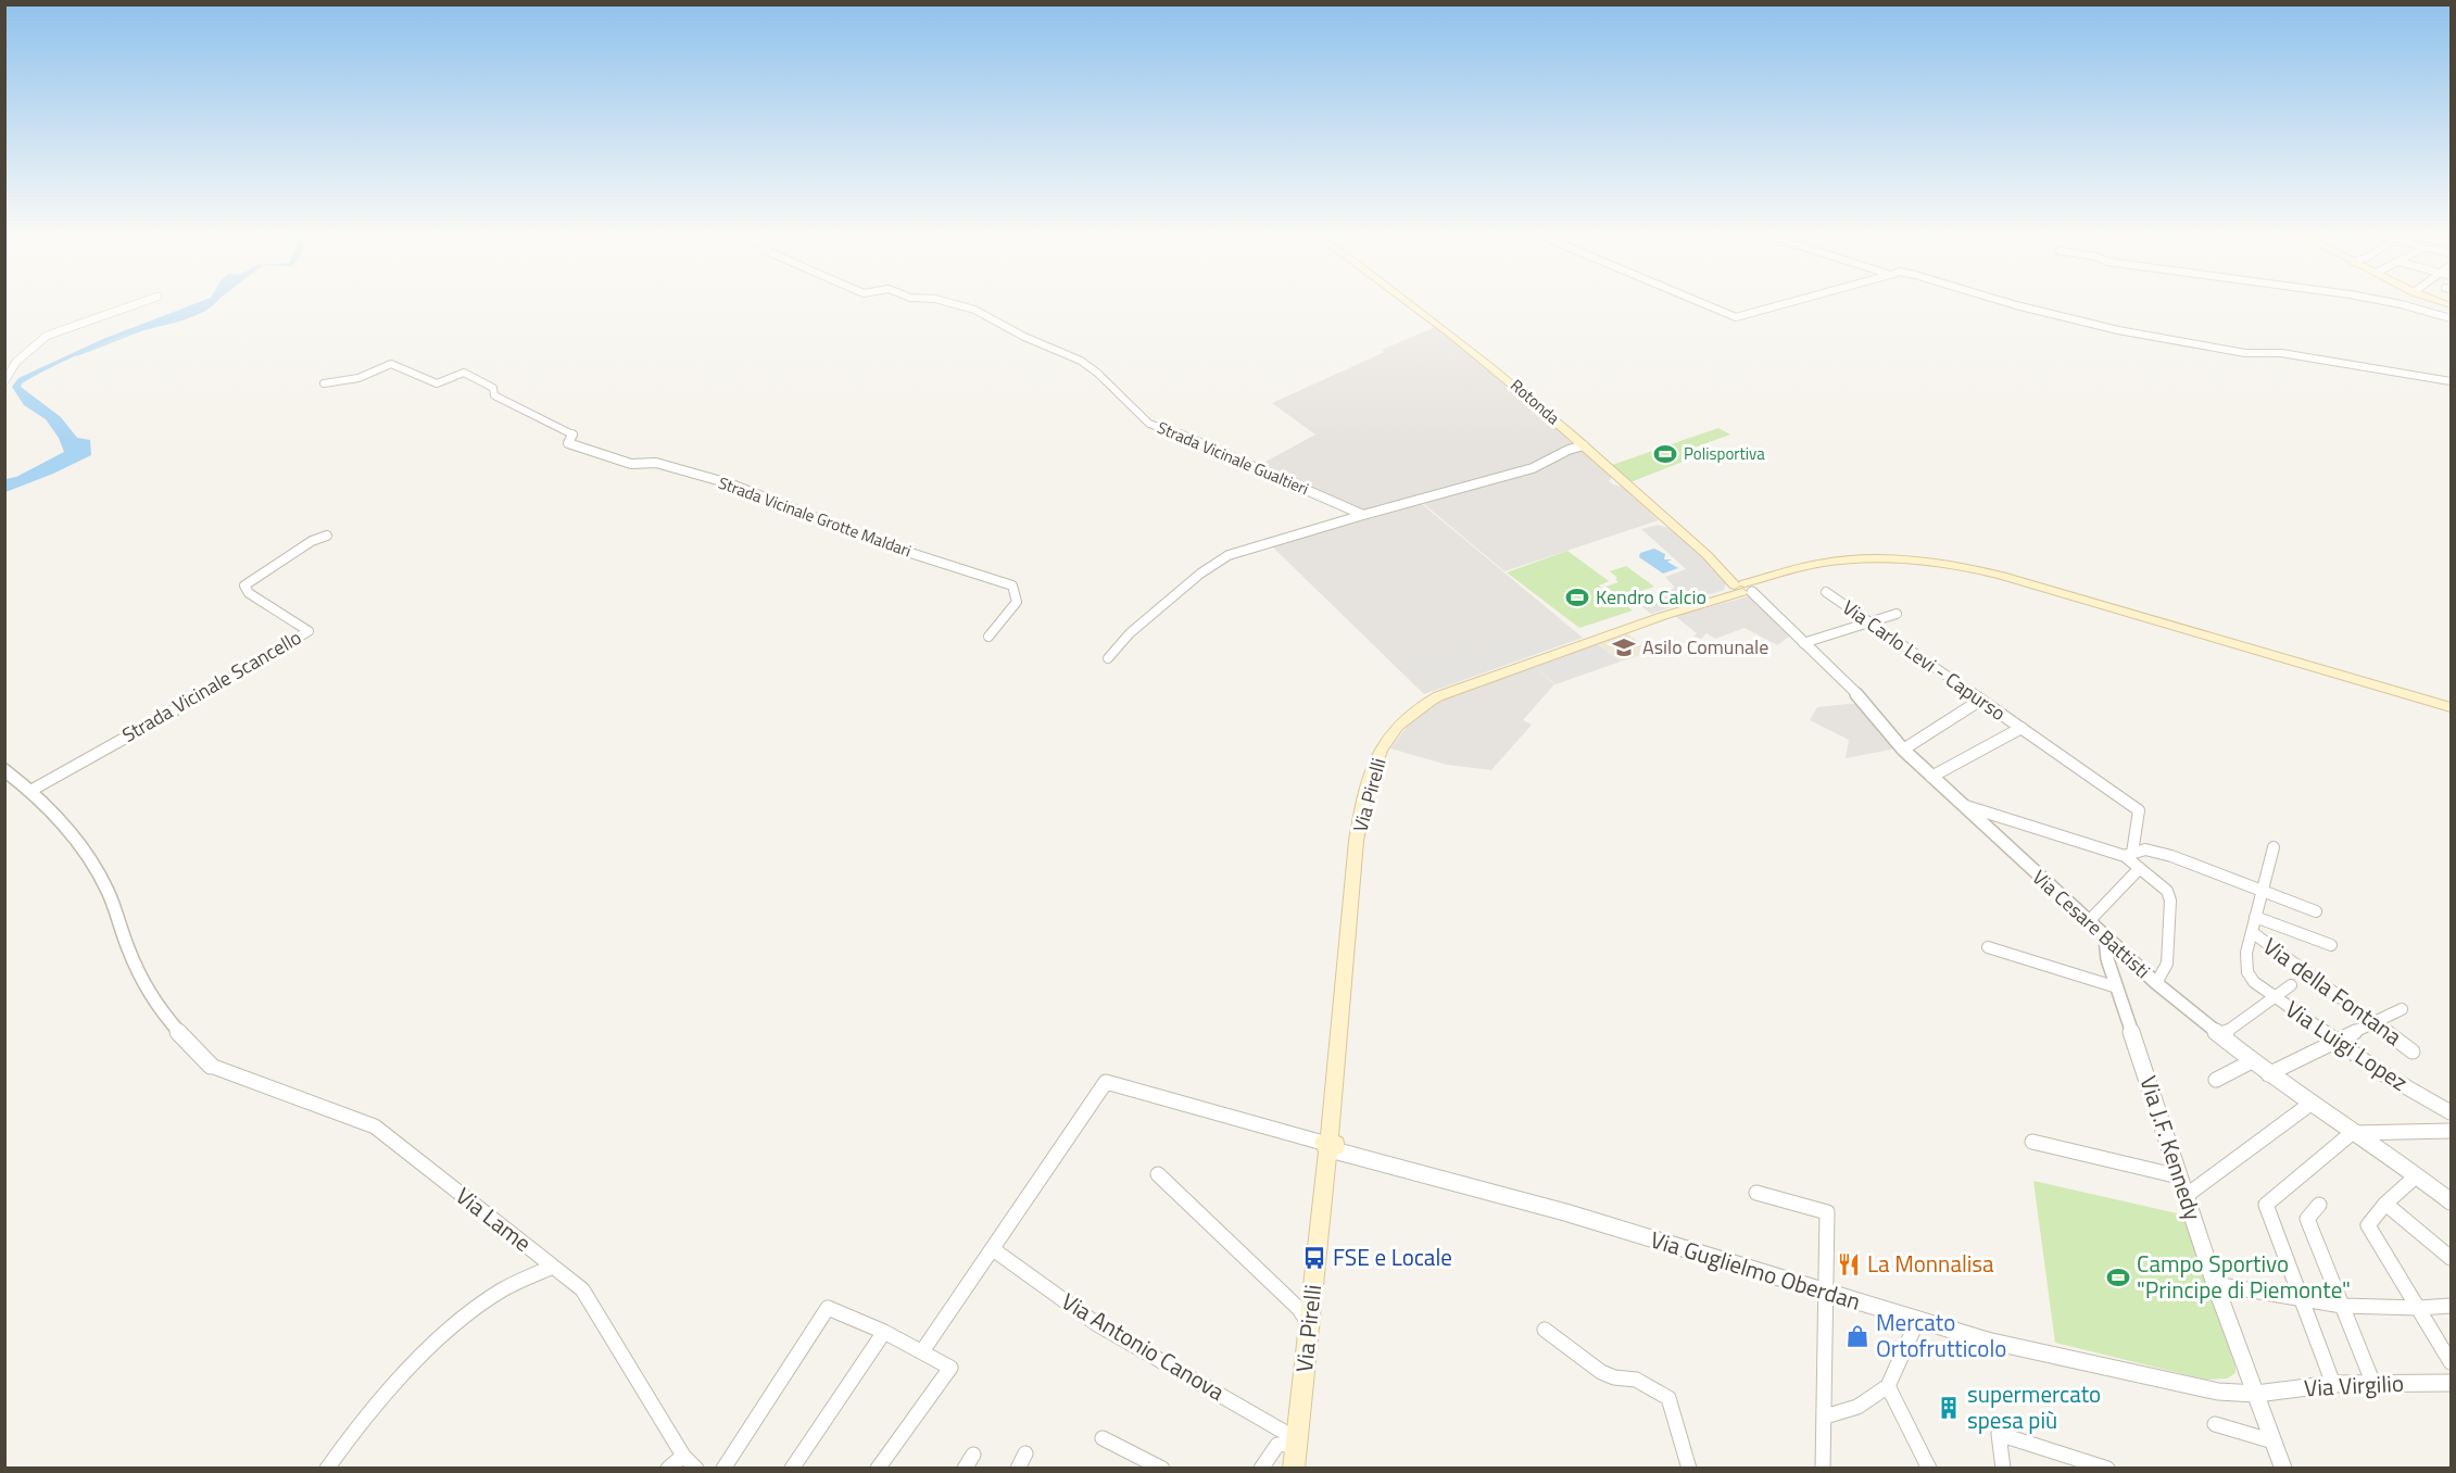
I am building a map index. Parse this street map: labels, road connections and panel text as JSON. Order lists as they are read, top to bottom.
{
  "streets": {
    "main road": ["Rotonda", "Via Pirelli"],
    "street": [
      "Strada Vicinale Gualtieri",
      "Strada Vicinale Grotte Maldari",
      "Via Carlo Levi - Capurso",
      "Strada Vicinale Scancello",
      "Via Cesare Battisti",
      "Via della Fontana",
      "Via Luigi Lopez",
      "Via J.F. Kennedy",
      "Via Lame",
      "Via Guglielmo Oberdan",
      "Via Antonio Canova",
      "Via Virgilio"
    ]
  },
  "crossings": [
    ["Rotonda", "Via Pirelli"],
    ["Rotonda", "Via Cesare Battisti"],
    ["Via Pirelli", "Via Cesare Battisti"],
    ["Via Pirelli", "Via Guglielmo Oberdan"],
    ["Via Pirelli", "Via Antonio Canova"],
    ["Via Cesare Battisti", "Via J.F. Kennedy"],
    ["Via della Fontana", "Via Luigi Lopez"],
    ["Via J.F. Kennedy", "Via Guglielmo Oberdan"],
    ["Via J.F. Kennedy", "Via Virgilio"],
    ["Via Guglielmo Oberdan", "Via Antonio Canova"],
    ["Via Guglielmo Oberdan", "Via Virgilio"]
  ],
  "places": {
    "sports": ["Polisportiva", "Kendro Calcio", "Campo Sportivo \"Principe di Piemonte\""],
    "school or university": ["Asilo Comunale"],
    "bus stop": ["FSE e Locale"],
    "restaurant": ["La Monnalisa"],
    "shop": ["Mercato Ortofrutticolo"],
    "building": ["supermercato spesa più"]
  }
}
